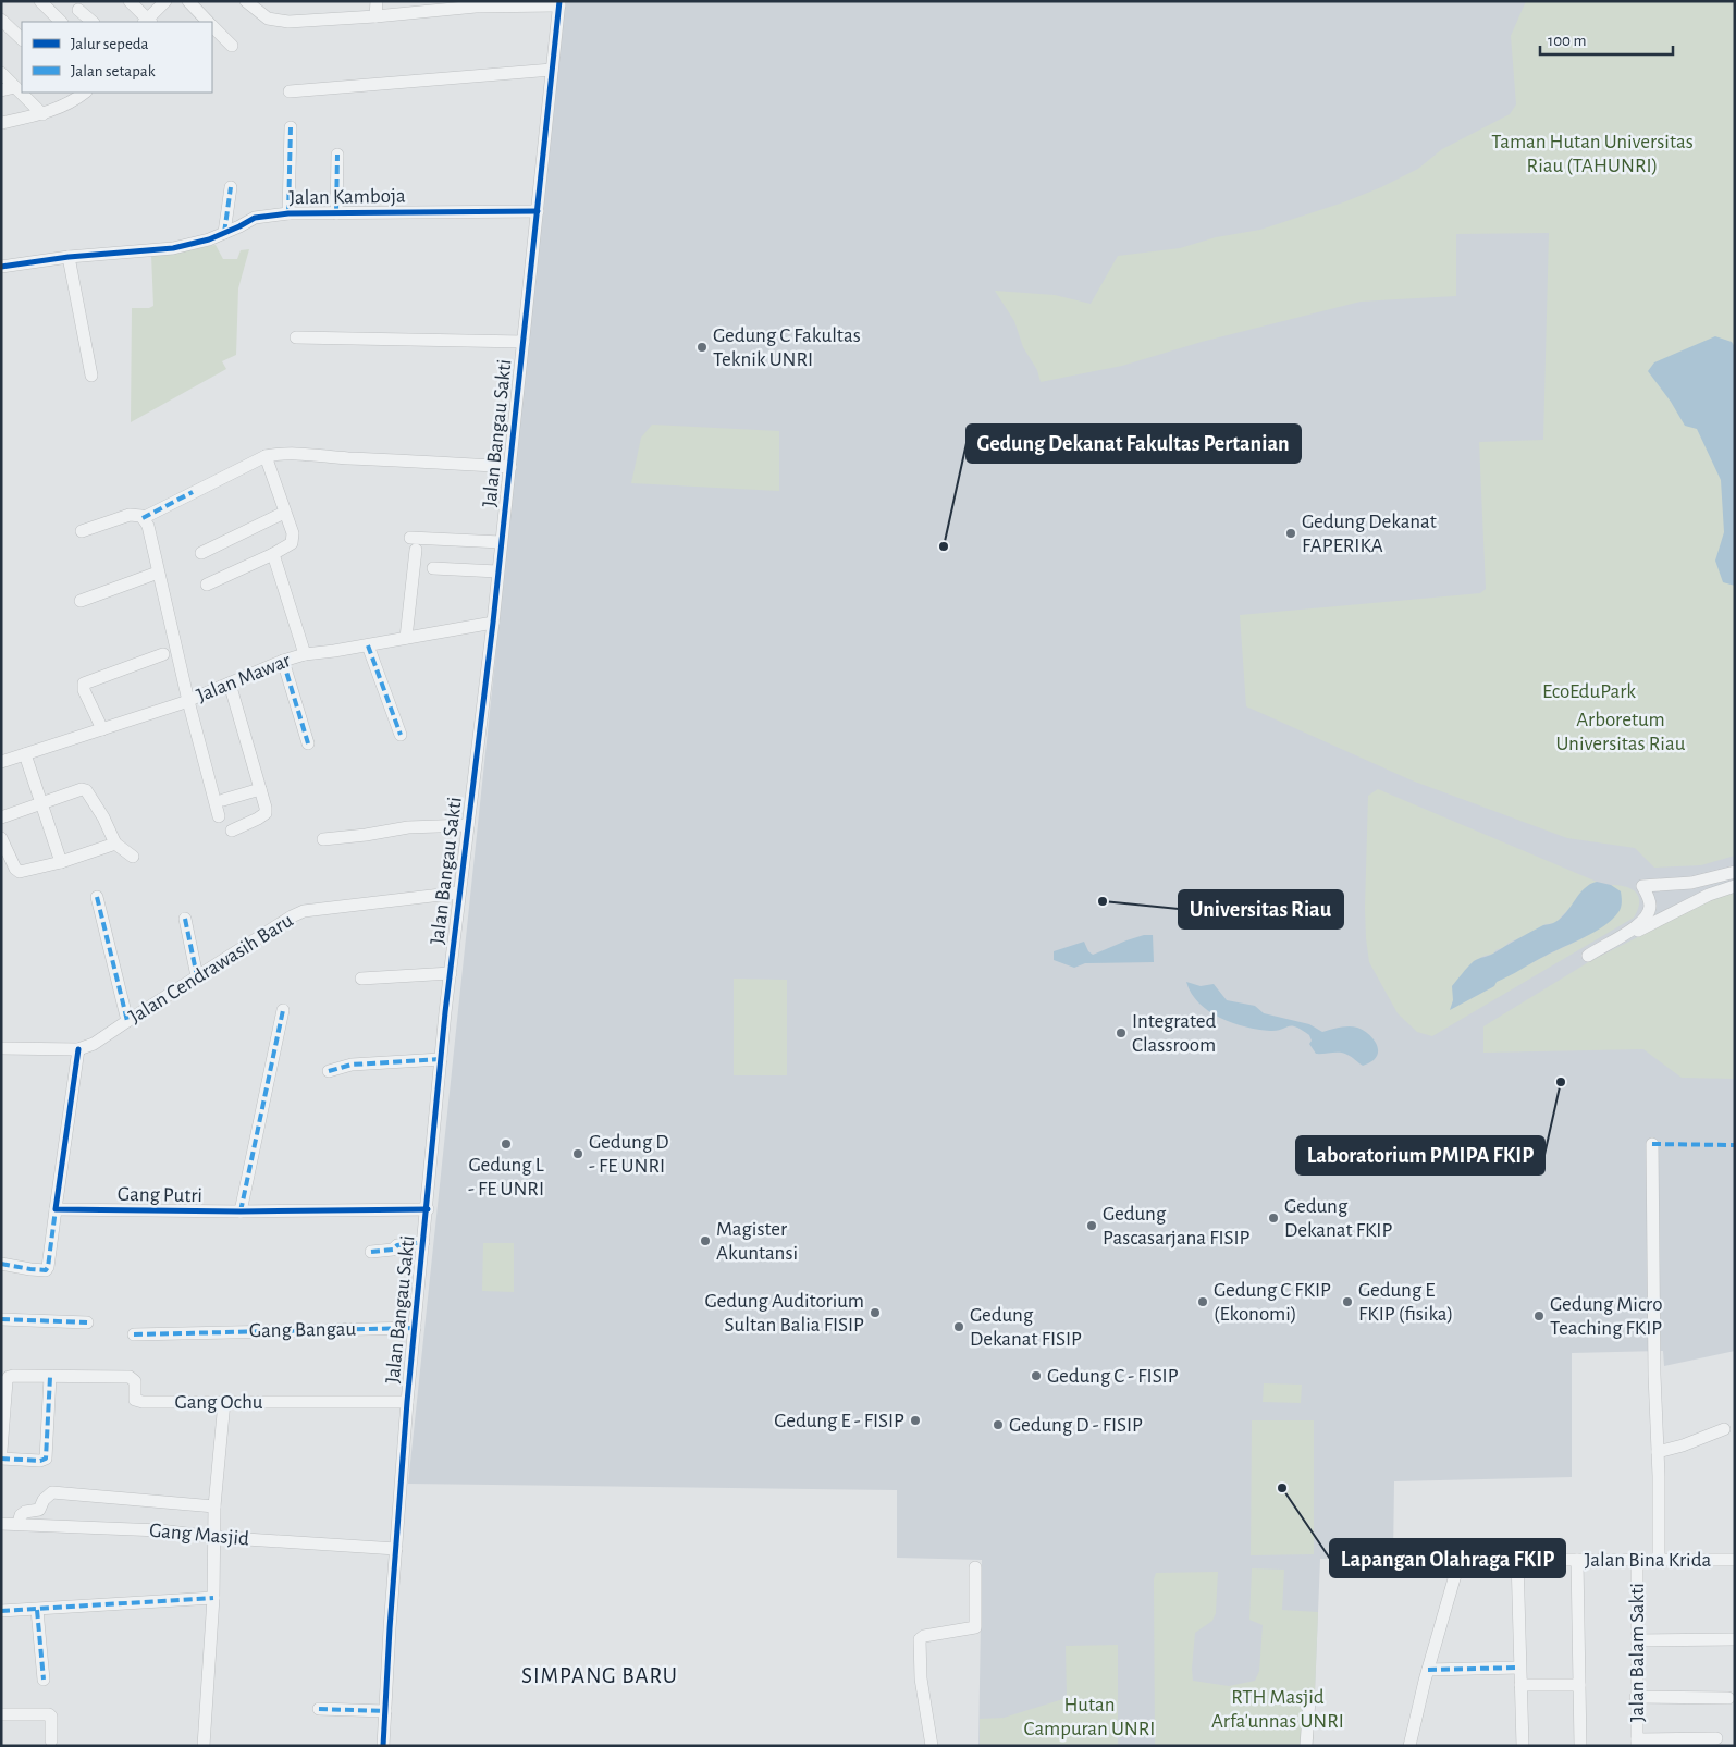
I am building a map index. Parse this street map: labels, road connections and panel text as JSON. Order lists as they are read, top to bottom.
{
  "streets": {
    "street": [
      "Jalan Kamboja",
      "Jalan Bangau Sakti",
      "Jalan Mawar",
      "Jalan Cendrawasih Baru",
      "Gang Putri",
      "Gang Bangau",
      "Gang Ochu",
      "Gang Masjid",
      "Jalan Bina Krida",
      "Jalan Balam Sakti"
    ]
  },
  "crossings": [
    ["Jalan Kamboja", "Jalan Bangau Sakti"],
    ["Jalan Bangau Sakti", "Jalan Mawar"],
    ["Jalan Bangau Sakti", "Jalan Cendrawasih Baru"],
    ["Jalan Bangau Sakti", "Gang Putri"],
    ["Jalan Bangau Sakti", "Gang Bangau"],
    ["Jalan Bangau Sakti", "Gang Ochu"],
    ["Jalan Bangau Sakti", "Gang Masjid"],
    ["Jalan Bina Krida", "Jalan Balam Sakti"]
  ],
  "districts": ["SIMPANG BARU"],
  "parks": [
    "Taman Hutan Universitas Riau (TAHUNRI)",
    "EcoEduPark",
    "Arboretum Universitas Riau",
    "RTH Masjid Arfa'unnas UNRI",
    "Hutan Campuran UNRI"
  ],
  "places": [
    "Gedung C Fakultas Teknik UNRI",
    "Gedung Dekanat FAPERIKA",
    "Gedung Dekanat Fakultas Pertanian",
    "Universitas Riau",
    "Integrated Classroom",
    "Laboratorium PMIPA FKIP",
    "Gedung L - FE UNRI",
    "Gedung D - FE UNRI",
    "Gedung Dekanat FKIP",
    "Gedung Pascasarjana FISIP",
    "Magister Akuntansi",
    "Gedung C FKIP (Ekonomi)",
    "Gedung E FKIP (fisika)",
    "Gedung Auditorium Sultan Balia FISIP",
    "Gedung Micro Teaching FKIP",
    "Gedung Dekanat FISIP",
    "Gedung C - FISIP",
    "Gedung E - FISIP",
    "Gedung D - FISIP",
    "Lapangan Olahraga FKIP"
  ],
  "legend": ["Jalur sepeda", "Jalan setapak"],
  "scale_bar": "100 m"
}
